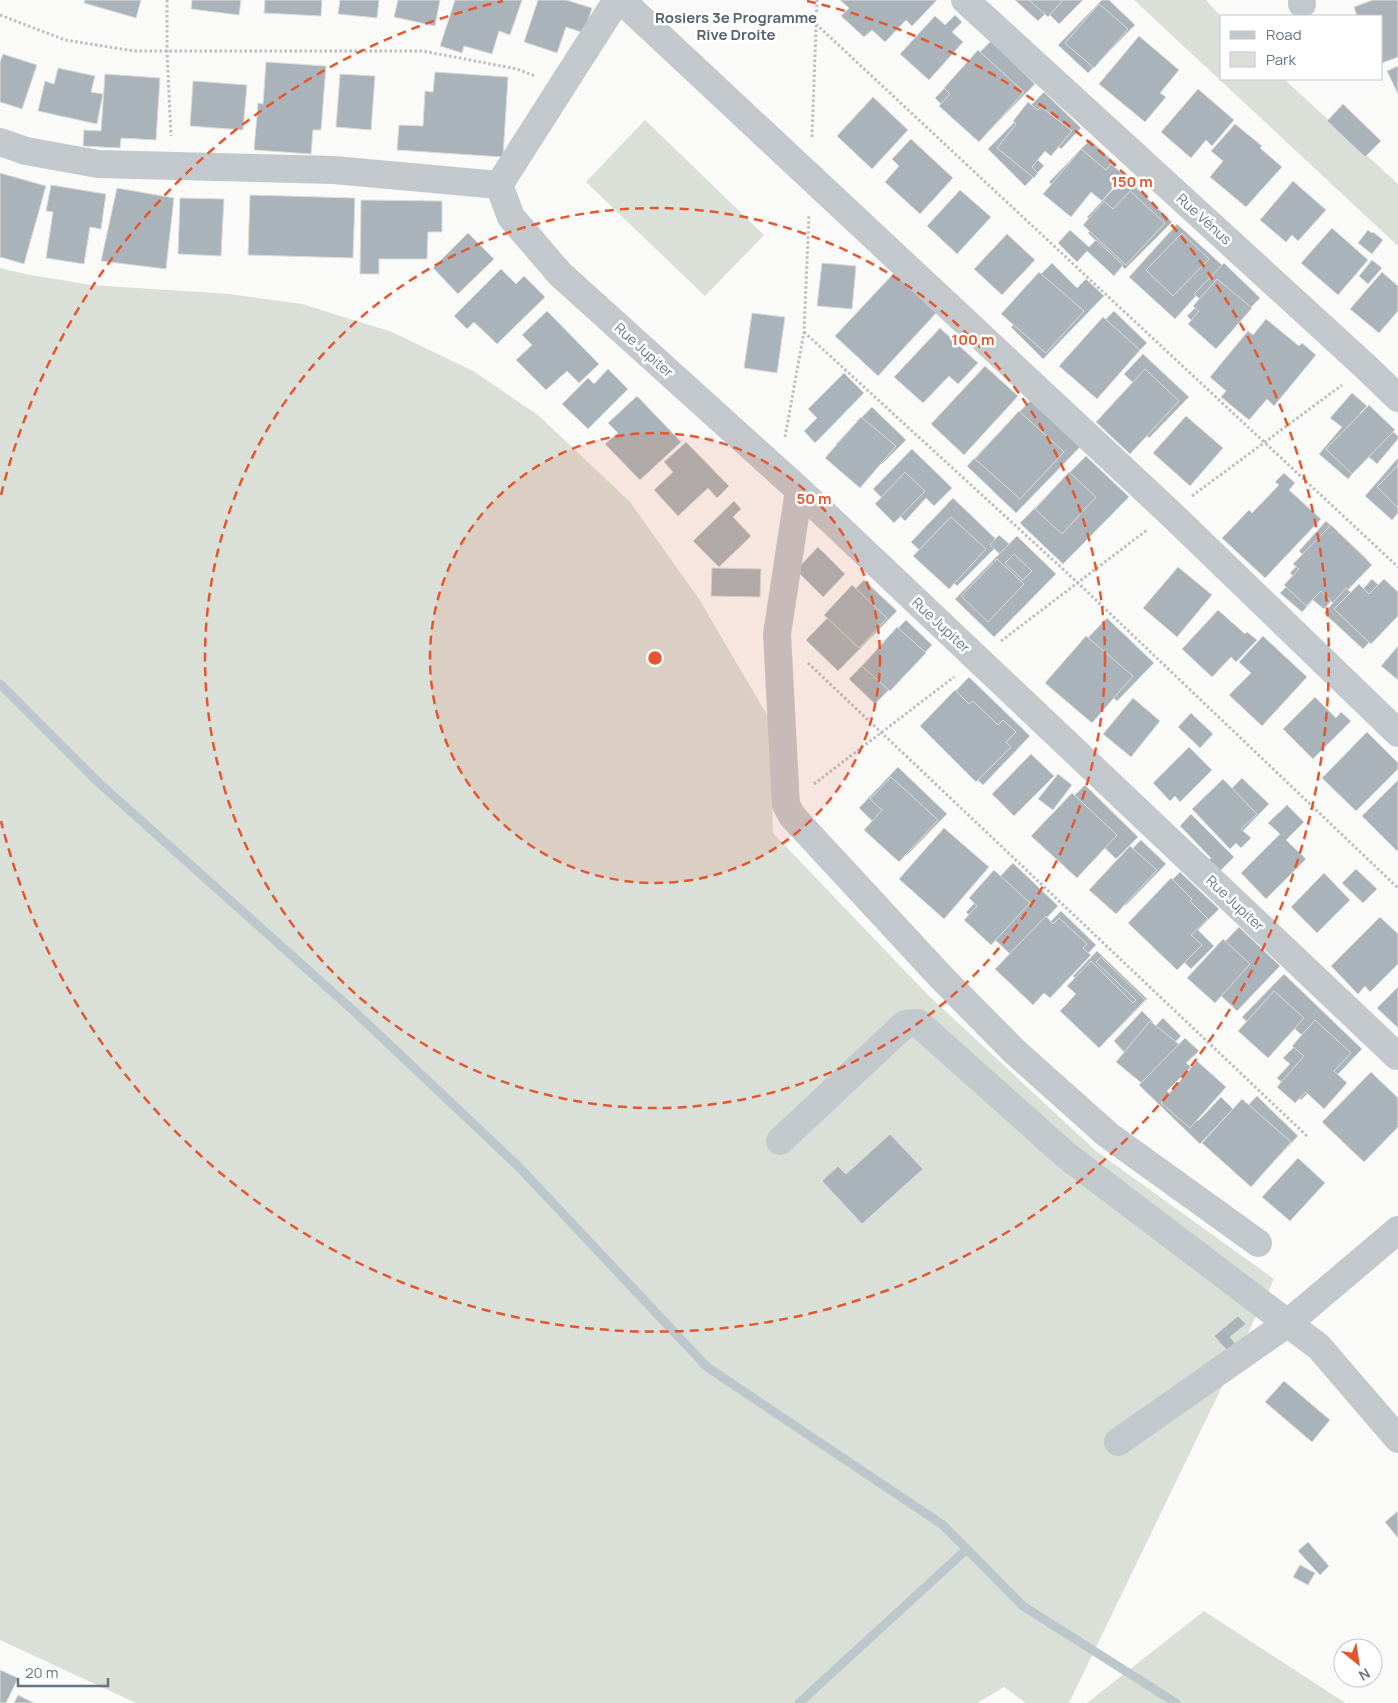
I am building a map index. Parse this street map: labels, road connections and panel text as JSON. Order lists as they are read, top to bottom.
{
  "streets": {
    "street": ["Rue Vénus", "Rue Jupiter"]
  },
  "districts": ["Rosiers 3e Programme Rive Droite"],
  "legend": ["Road", "Park"],
  "scale_bar": "20 m",
  "north": "bottom right",
  "rings": ["150 m", "100 m", "50 m"]
}
